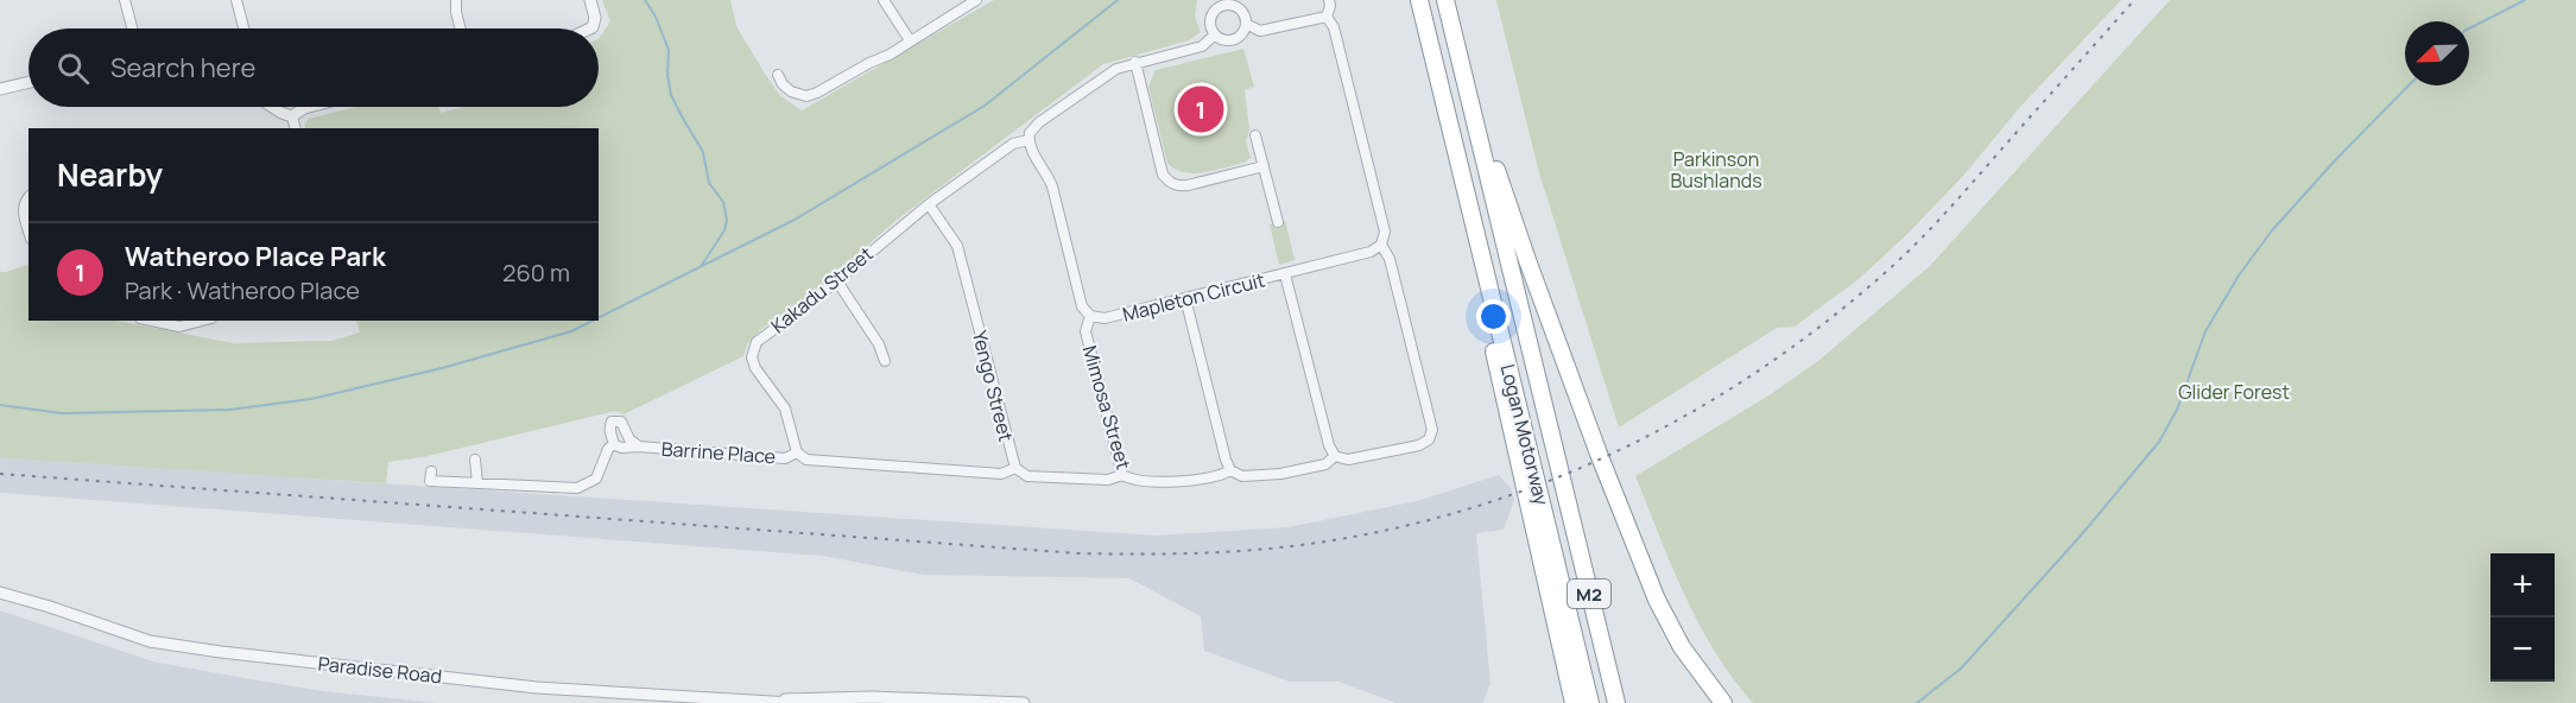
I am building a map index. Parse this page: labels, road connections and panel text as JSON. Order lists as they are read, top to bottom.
{
  "streets": {
    "highway": ["Logan Motorway", "M2"],
    "street": [
      "Kakadu Street",
      "Mapleton Circuit",
      "Yengo Street",
      "Mimosa Street",
      "Barrine Place",
      "Paradise Road"
    ]
  },
  "crossings": [
    ["Kakadu Street", "Yengo Street"],
    ["Kakadu Street", "Barrine Place"],
    ["Mapleton Circuit", "Mimosa Street"],
    ["Yengo Street", "Mimosa Street"]
  ],
  "parks": ["Parkinson Bushlands", "Glider Forest"],
  "north": "bottom left",
  "page": {
    "search": "Search here",
    "pins": "1",
    "heading": "Nearby",
    "list": [
      {
        "mark": "1",
        "name": "Watheroo Place Park",
        "note": "Park · Watheroo Place",
        "value": "260 m"
      }
    ],
    "map_buttons": ["+", "−"]
  }
}
